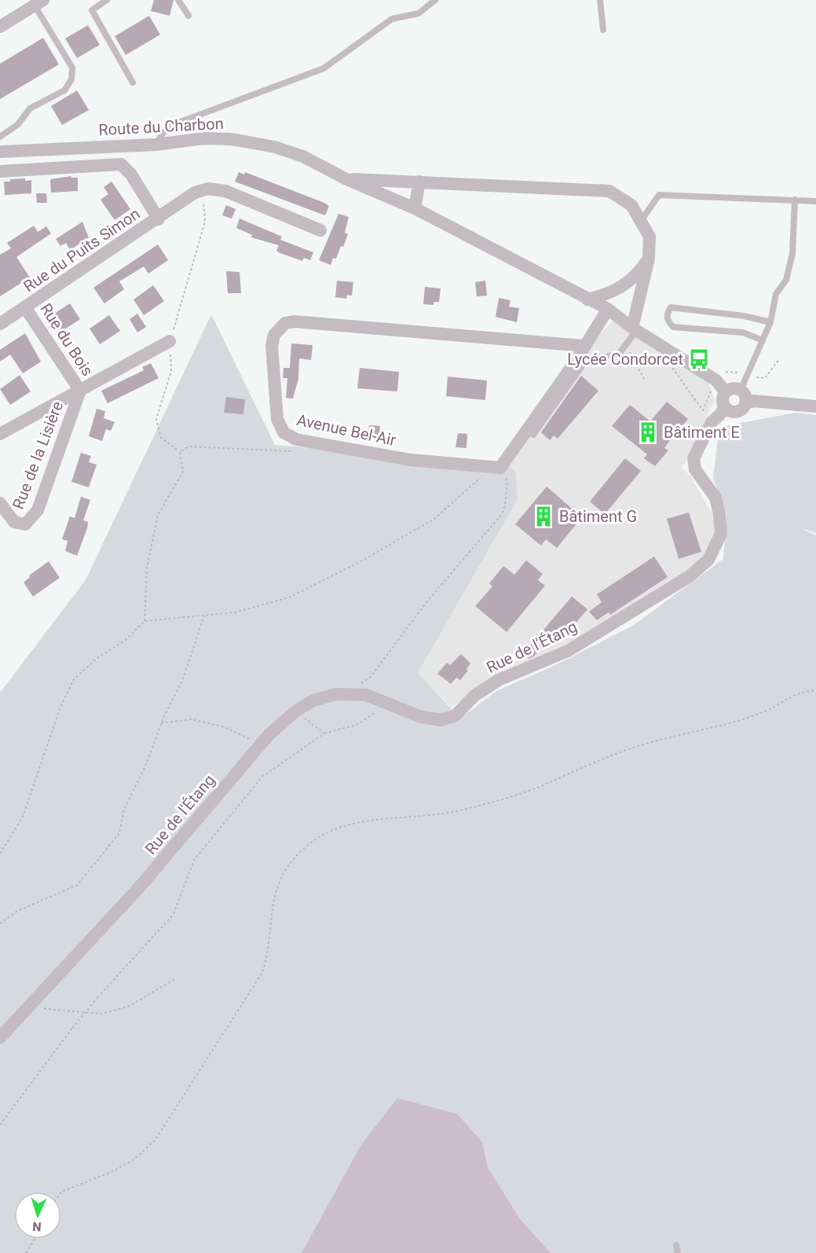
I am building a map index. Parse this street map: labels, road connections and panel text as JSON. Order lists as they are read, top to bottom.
{
  "streets": {
    "street": [
      "Route du Charbon",
      "Rue du Puits Simon",
      "Rue du Bois",
      "Avenue Bel-Air",
      "Rue de la Lisière",
      "Rue de l'Étang"
    ]
  },
  "crossings": [
    ["Route du Charbon", "Rue de l'Étang"],
    ["Rue du Puits Simon", "Rue du Bois"],
    ["Rue du Bois", "Rue de la Lisière"]
  ],
  "places": {
    "bus stop": ["Lycée Condorcet"],
    "building": ["Bâtiment E", "Bâtiment G"]
  },
  "north": "bottom"
}
